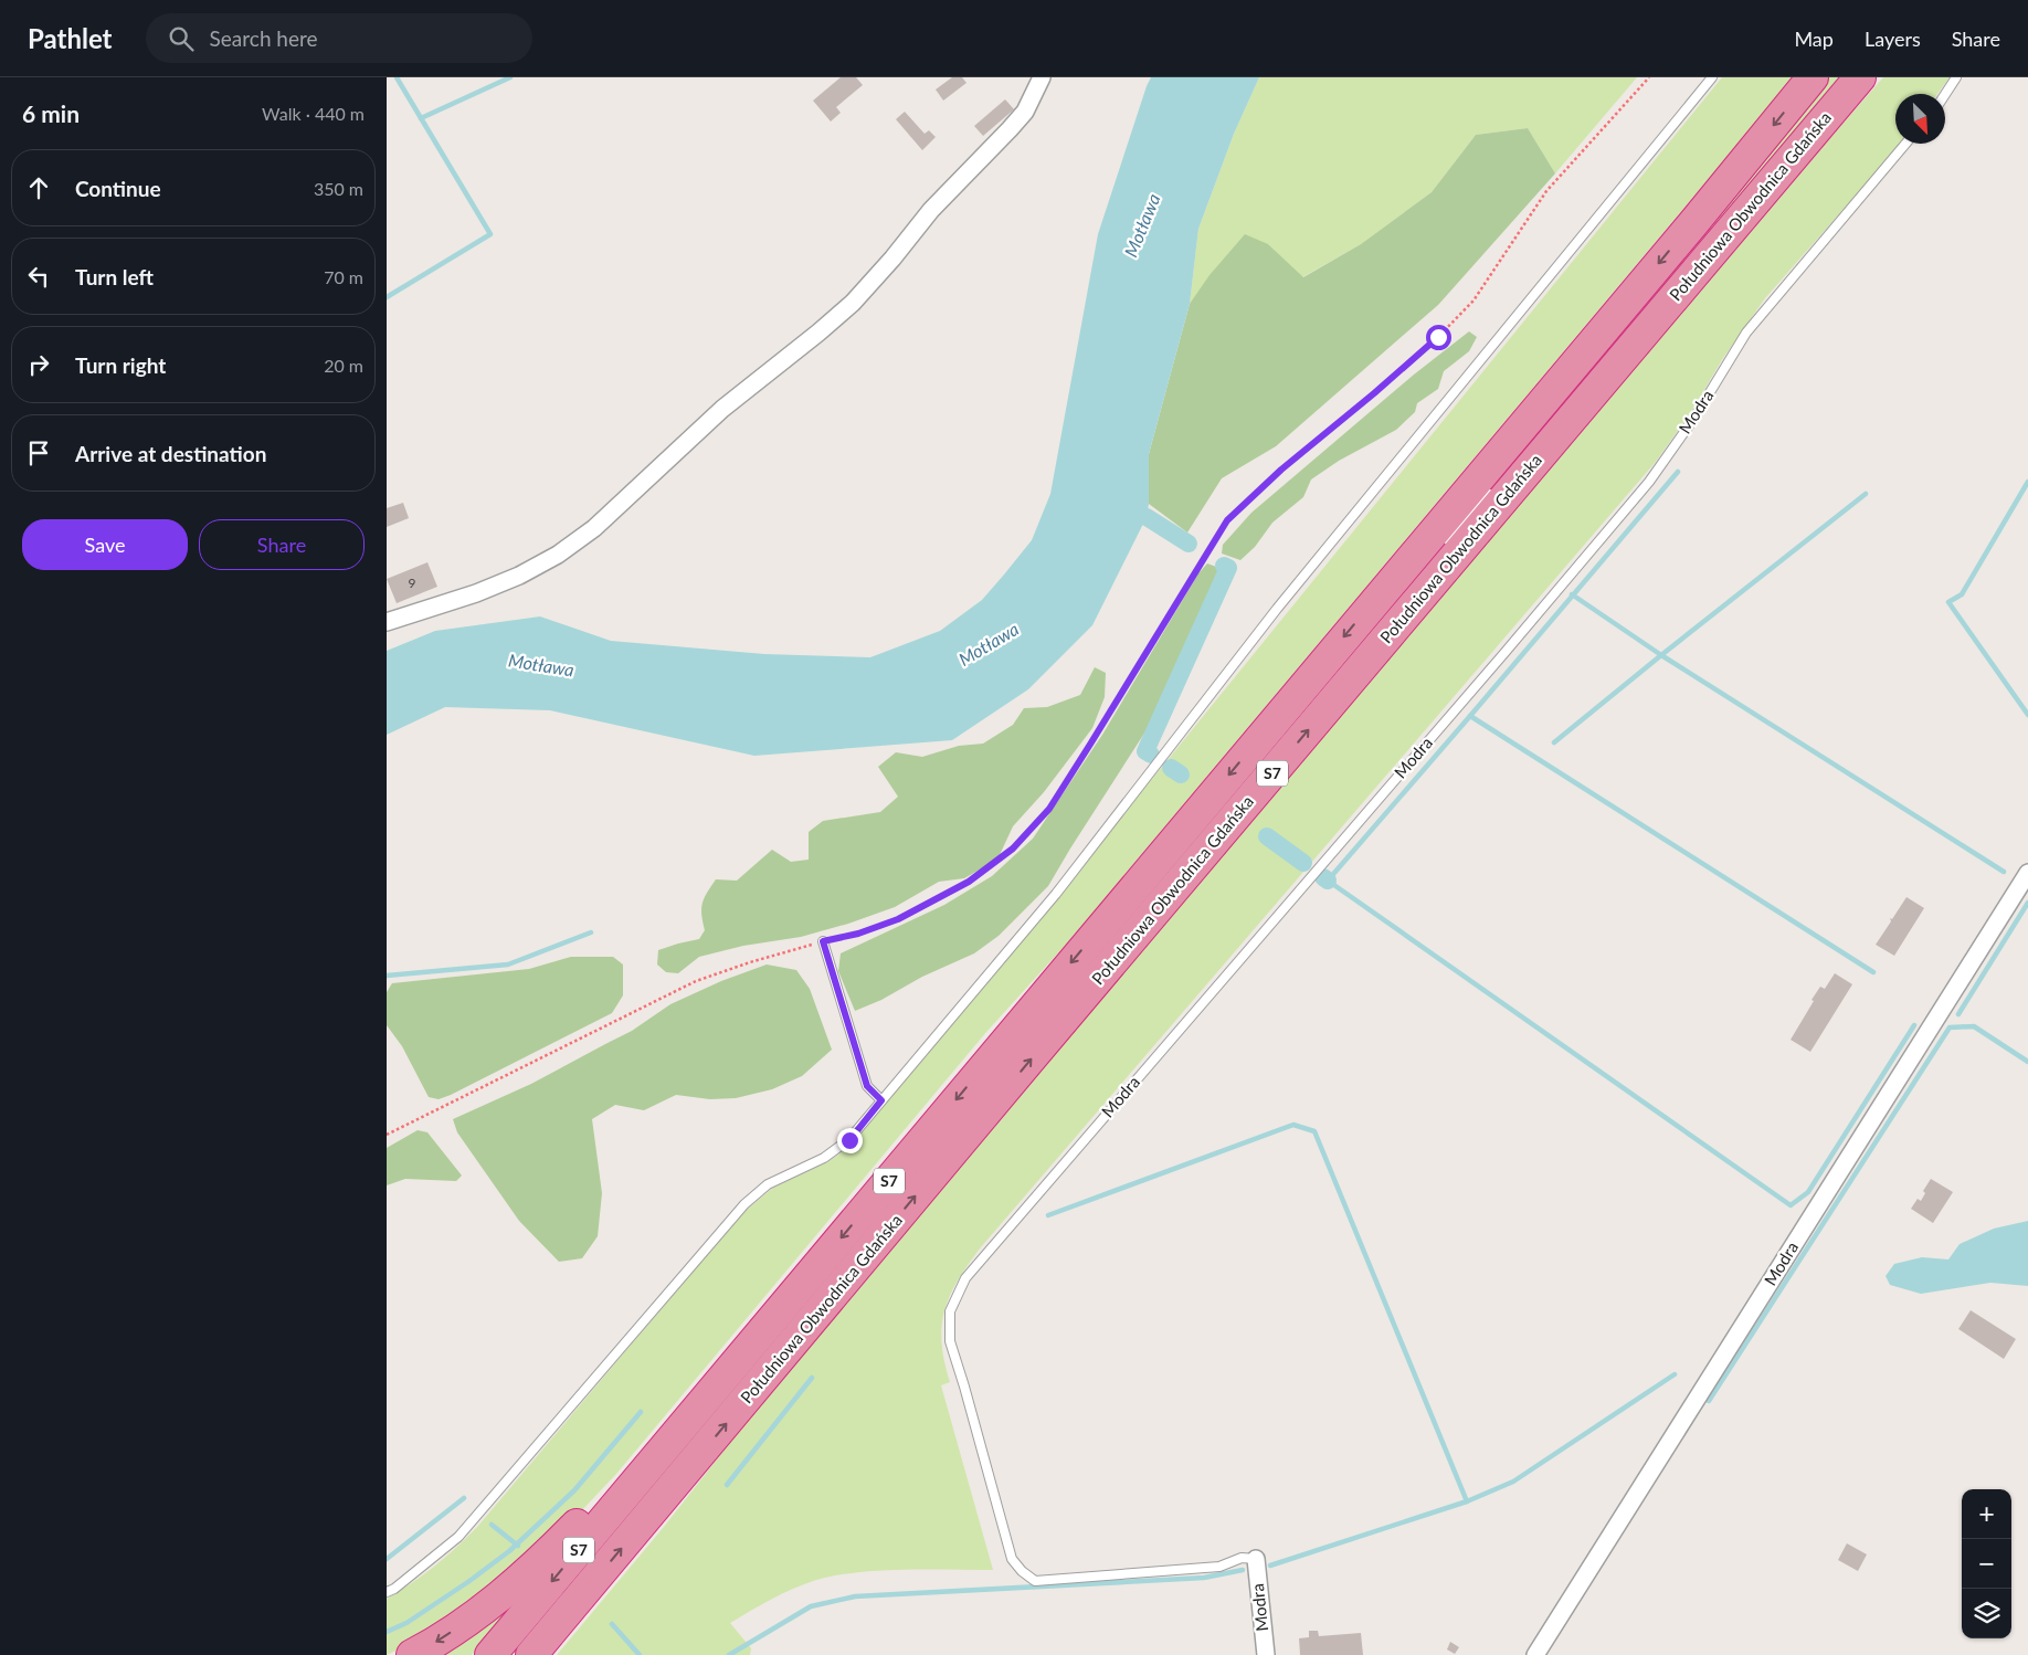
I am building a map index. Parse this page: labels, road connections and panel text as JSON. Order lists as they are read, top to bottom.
{
  "streets": {
    "highway": ["Południowa Obwodnica Gdańska", "S7"],
    "street": ["Modra"]
  },
  "water": ["Motława"],
  "house_numbers": ["9"],
  "north": "bottom right",
  "page": {
    "header": "Pathlet",
    "search": "Search here",
    "nav": ["Map", "Layers", "Share"],
    "heading": ["6 min", "Walk · 440 m"],
    "list": [
      ["Continue", "350 m"],
      ["Turn left", "70 m"],
      ["Turn right", "20 m"],
      "Arrive at destination"
    ],
    "buttons": ["Save", "Share"],
    "map_buttons": ["+", "−"]
  }
}
